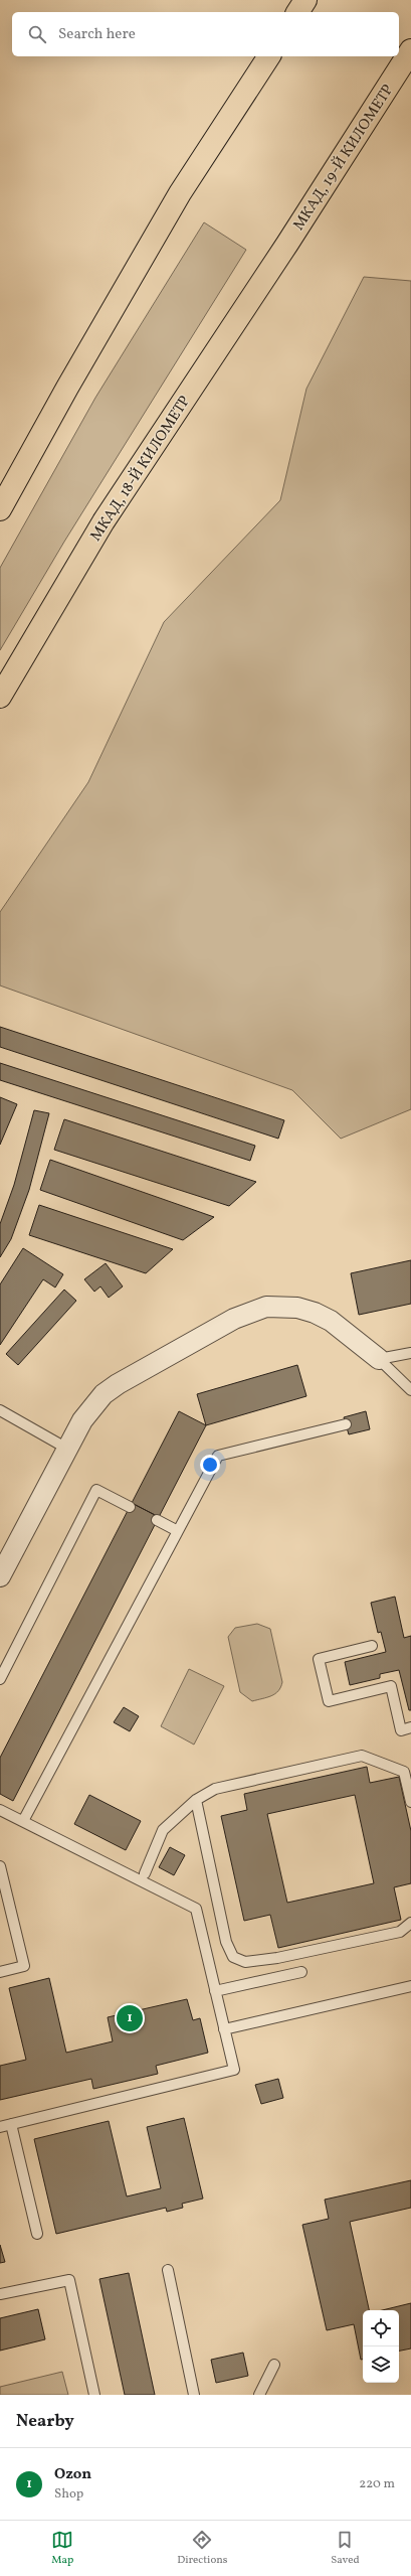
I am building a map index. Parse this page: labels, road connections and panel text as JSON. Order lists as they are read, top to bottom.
{
  "streets": {
    "highway": ["МКАД, 19-Й КИЛОМЕТР", "МКАД, 18-Й КИЛОМЕТР"]
  },
  "crossings": [
    ["МКАД, 19-Й КИЛОМЕТР", "МКАД, 18-Й КИЛОМЕТР"]
  ],
  "page": {
    "search": "Search here",
    "pins": "1",
    "heading": "Nearby",
    "list": [
      {
        "mark": "1",
        "name": "Ozon",
        "note": "Shop",
        "value": "220 m"
      }
    ],
    "nav": ["Map", "Directions", "Saved"]
  }
}
